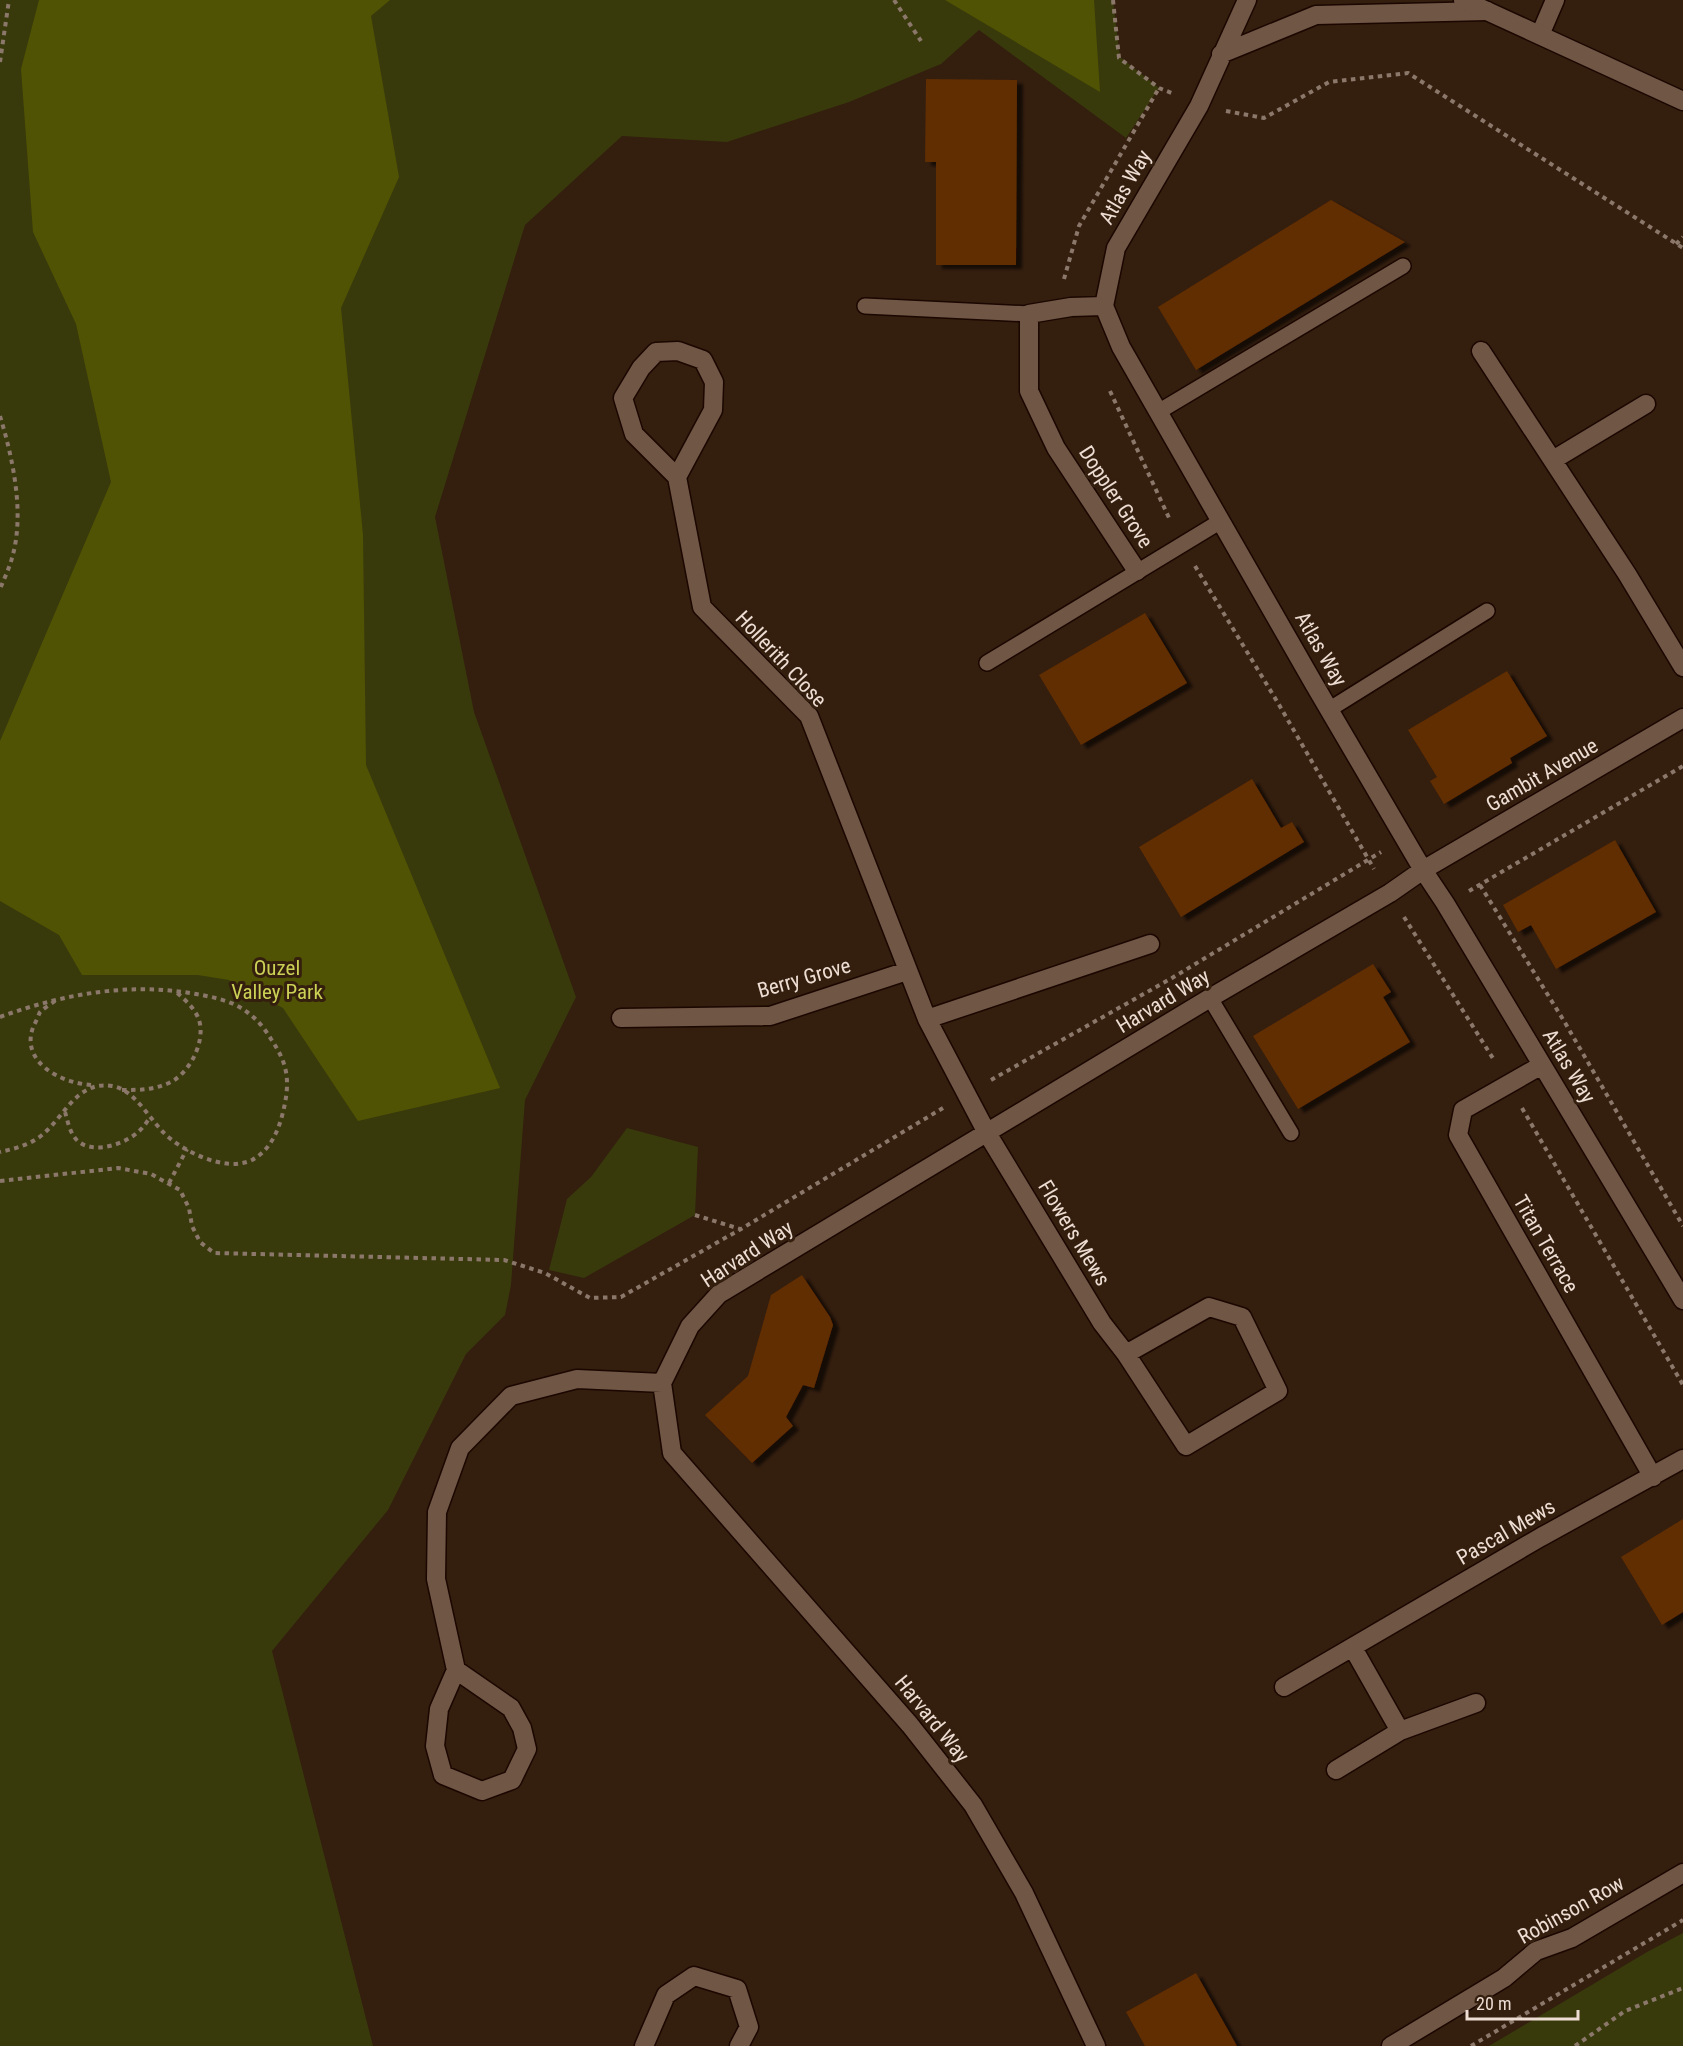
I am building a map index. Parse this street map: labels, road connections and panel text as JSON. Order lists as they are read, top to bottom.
{
  "streets": {
    "street": [
      "Atlas Way",
      "Doppler Grove",
      "Hollerith Close",
      "Gambit Avenue",
      "Berry Grove",
      "Harvard Way",
      "Flowers Mews",
      "Titan Terrace",
      "Pascal Mews",
      "Robinson Row"
    ]
  },
  "crossings": [
    ["Atlas Way", "Gambit Avenue"],
    ["Atlas Way", "Harvard Way"],
    ["Atlas Way", "Titan Terrace"],
    ["Hollerith Close", "Berry Grove"],
    ["Gambit Avenue", "Harvard Way"],
    ["Harvard Way", "Flowers Mews"],
    ["Titan Terrace", "Pascal Mews"]
  ],
  "parks": ["Ouzel Valley Park"],
  "scale_bar": "20 m"
}
